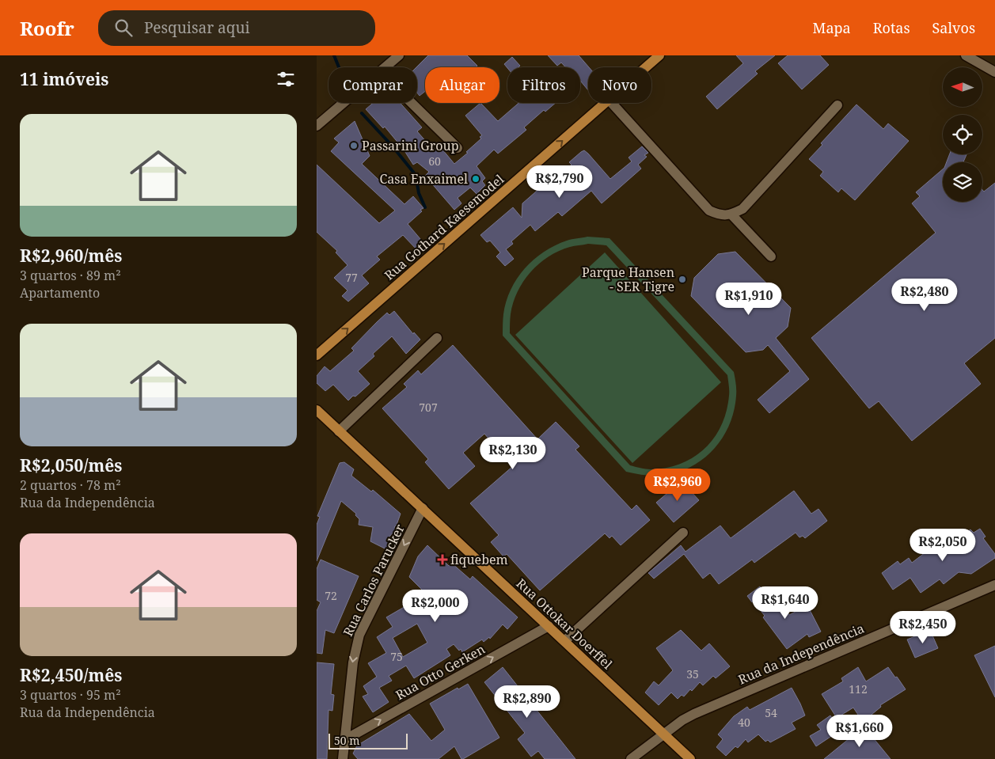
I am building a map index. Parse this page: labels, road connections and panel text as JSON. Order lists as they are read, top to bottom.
{
  "streets": {
    "main road": ["Rua Gothard Kaesemodel", "Rua Ottokar Doerffel"],
    "street": ["Rua Carlos Parucker", "Rua da Independência", "Rua Otto Gerken"]
  },
  "crossings": [
    ["Rua Carlos Parucker", "Rua Ottokar Doerffel"],
    ["Rua Carlos Parucker", "Rua Otto Gerken"],
    ["Rua Ottokar Doerffel", "Rua da Independência"],
    ["Rua Ottokar Doerffel", "Rua Otto Gerken"]
  ],
  "one_way": ["Rua Gothard Kaesemodel", "Rua Carlos Parucker", "Rua Otto Gerken"],
  "places": {
    "other": ["Passarini Group", "Casa Enxaimel", "Parque Hansen - SER Tigre"],
    "health": ["fiquebem"]
  },
  "house_numbers": [
    "60",
    "77",
    "707",
    "72",
    "75",
    "35",
    "112",
    "54",
    "40"
  ],
  "scale_bar": "50 m",
  "north": "left",
  "page": {
    "header": "Roofr",
    "search": "Pesquisar aqui",
    "nav": ["Mapa", "Rotas", "Salvos"],
    "heading": "11 imóveis",
    "chip": [
      "Comprar",
      "Alugar",
      "Filtros",
      "Novo"
    ],
    "list": [
      {
        "name": "R$2,960/mês",
        "note": "3 quartos · 89 m² · Apartamento"
      },
      {
        "name": "R$2,050/mês",
        "note": "2 quartos · 78 m² · Rua da Independência"
      },
      {
        "name": "R$2,450/mês",
        "note": "3 quartos · 95 m² · Rua da Independência"
      }
    ],
    "price": [
      "R$2,790",
      "R$2,480",
      "R$1,910",
      "R$2,130",
      "R$2,960",
      "R$2,050",
      "R$1,640",
      "R$2,000",
      "R$2,450",
      "R$2,890",
      "R$1,660"
    ],
    "scale": "50 m"
  }
}
